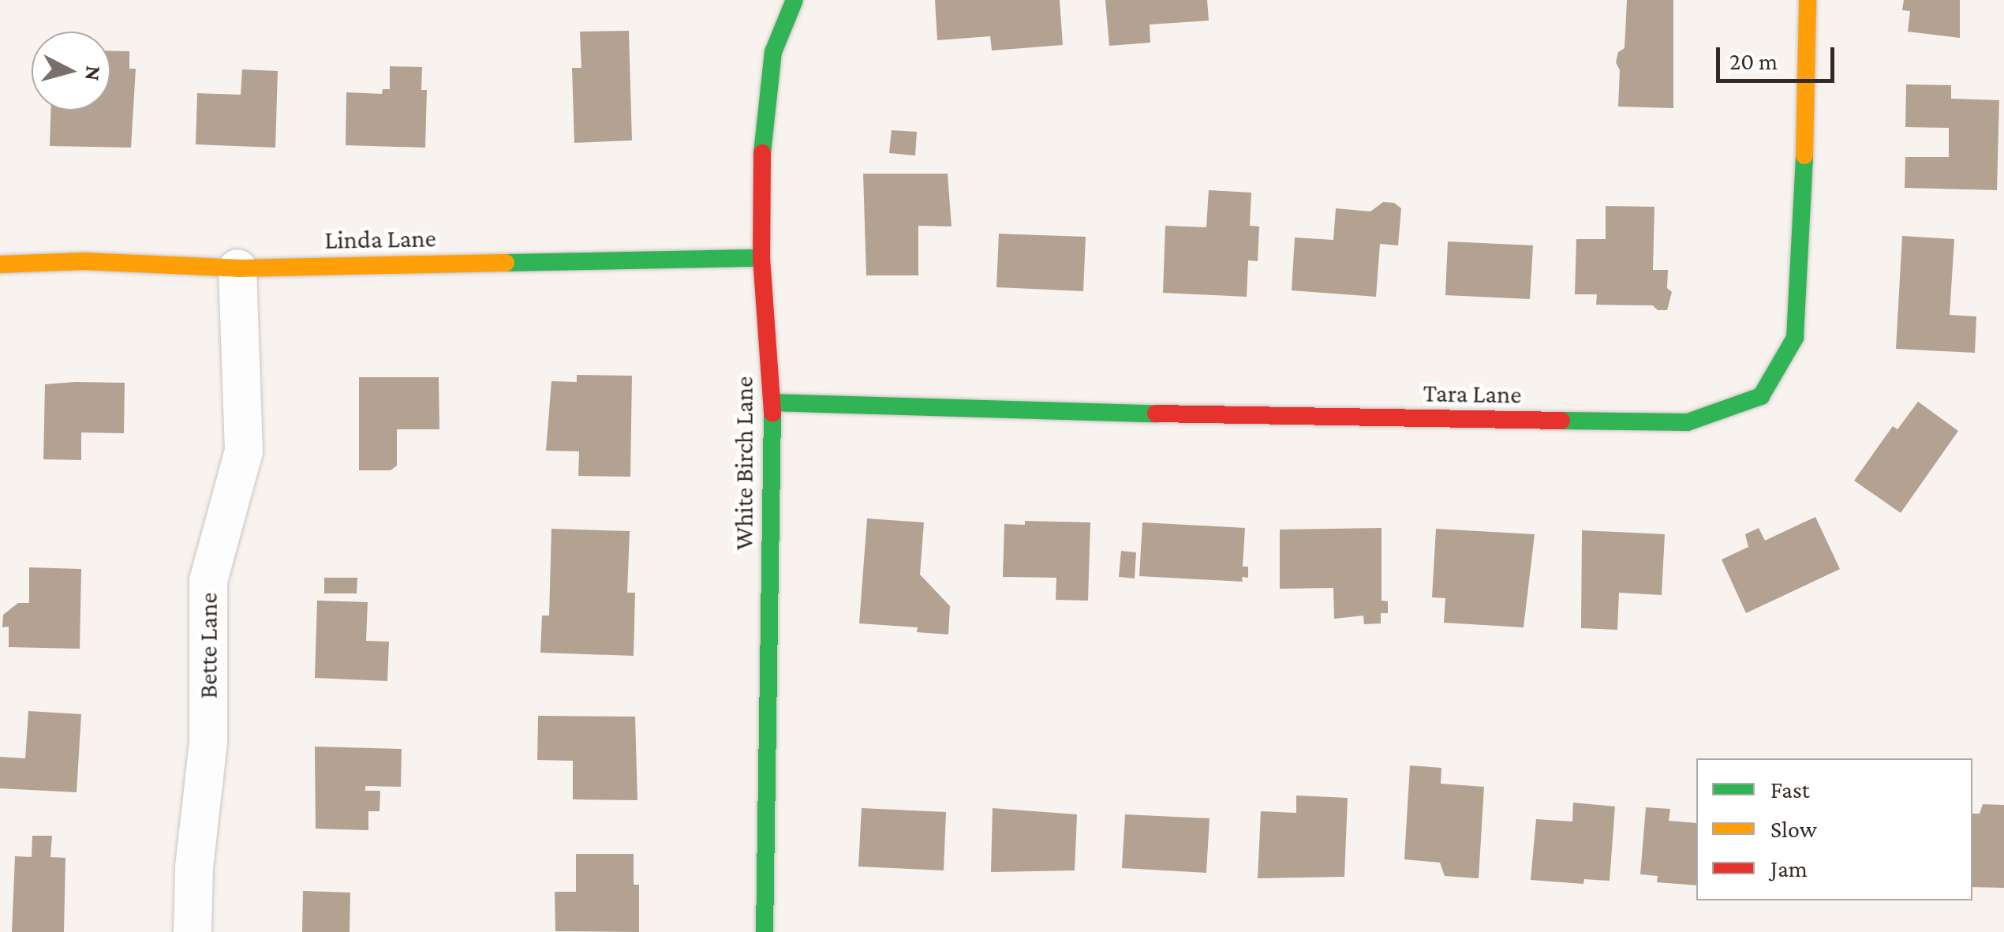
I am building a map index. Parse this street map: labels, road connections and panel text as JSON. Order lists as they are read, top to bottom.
{
  "streets": {
    "street": [
      "Linda Lane",
      "Tara Lane",
      "White Birch Lane",
      "Bette Lane"
    ]
  },
  "crossings": [
    ["Linda Lane", "White Birch Lane"],
    ["Linda Lane", "Bette Lane"],
    ["Tara Lane", "White Birch Lane"]
  ],
  "legend": ["Fast", "Slow", "Jam"],
  "scale_bar": "20 m",
  "north": "right"
}
